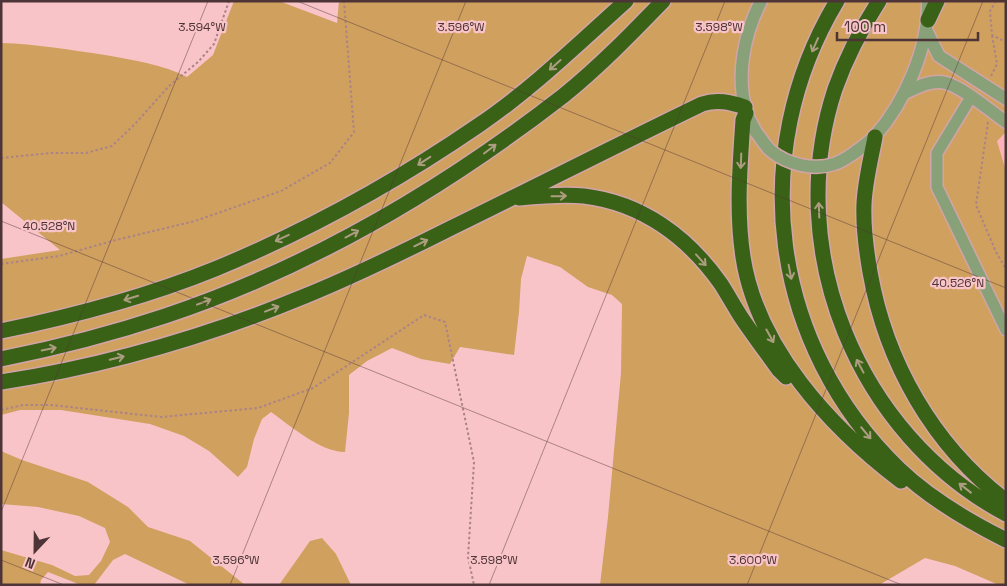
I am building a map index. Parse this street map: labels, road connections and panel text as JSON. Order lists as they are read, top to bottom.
{
  "scale_bar": "100 m",
  "north": "bottom",
  "coordinates": [
    "3.598°W",
    "3.594°W",
    "3.596°W",
    "40.528°N",
    "40.526°N",
    "3.600°W"
  ]
}
